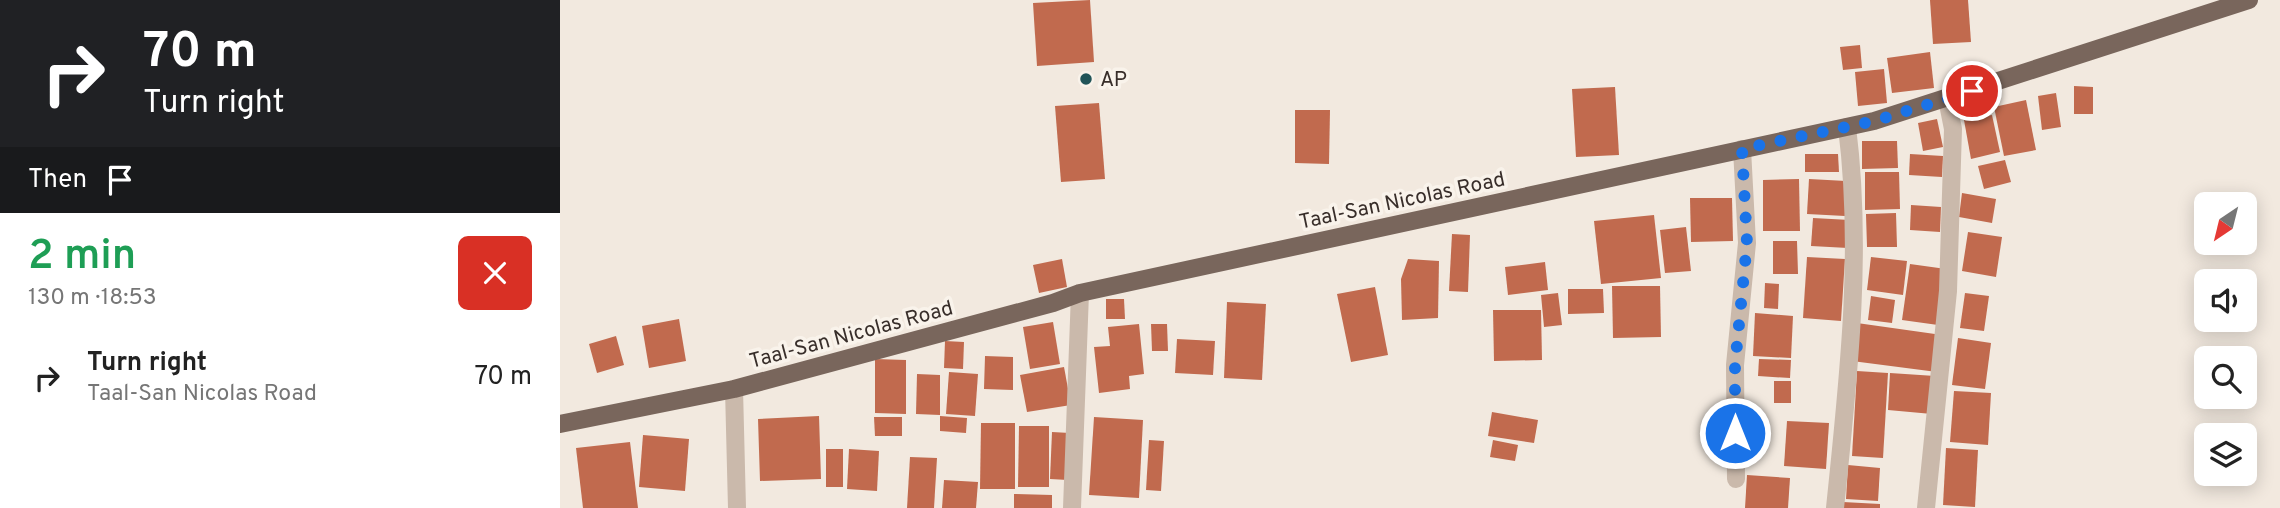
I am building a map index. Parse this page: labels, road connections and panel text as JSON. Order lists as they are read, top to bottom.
{
  "streets": {
    "main road": ["Taal-San Nicolas Road"]
  },
  "places": ["AP"],
  "north": "bottom left",
  "page": {
    "turn": ["70 m", "Turn right"],
    "then": "Then",
    "heading": ["2 min", "130 m · 18:53"],
    "list": [
      {
        "name": "Turn right",
        "note": "Taal-San Nicolas Road",
        "value": "70 m"
      }
    ]
  }
}
